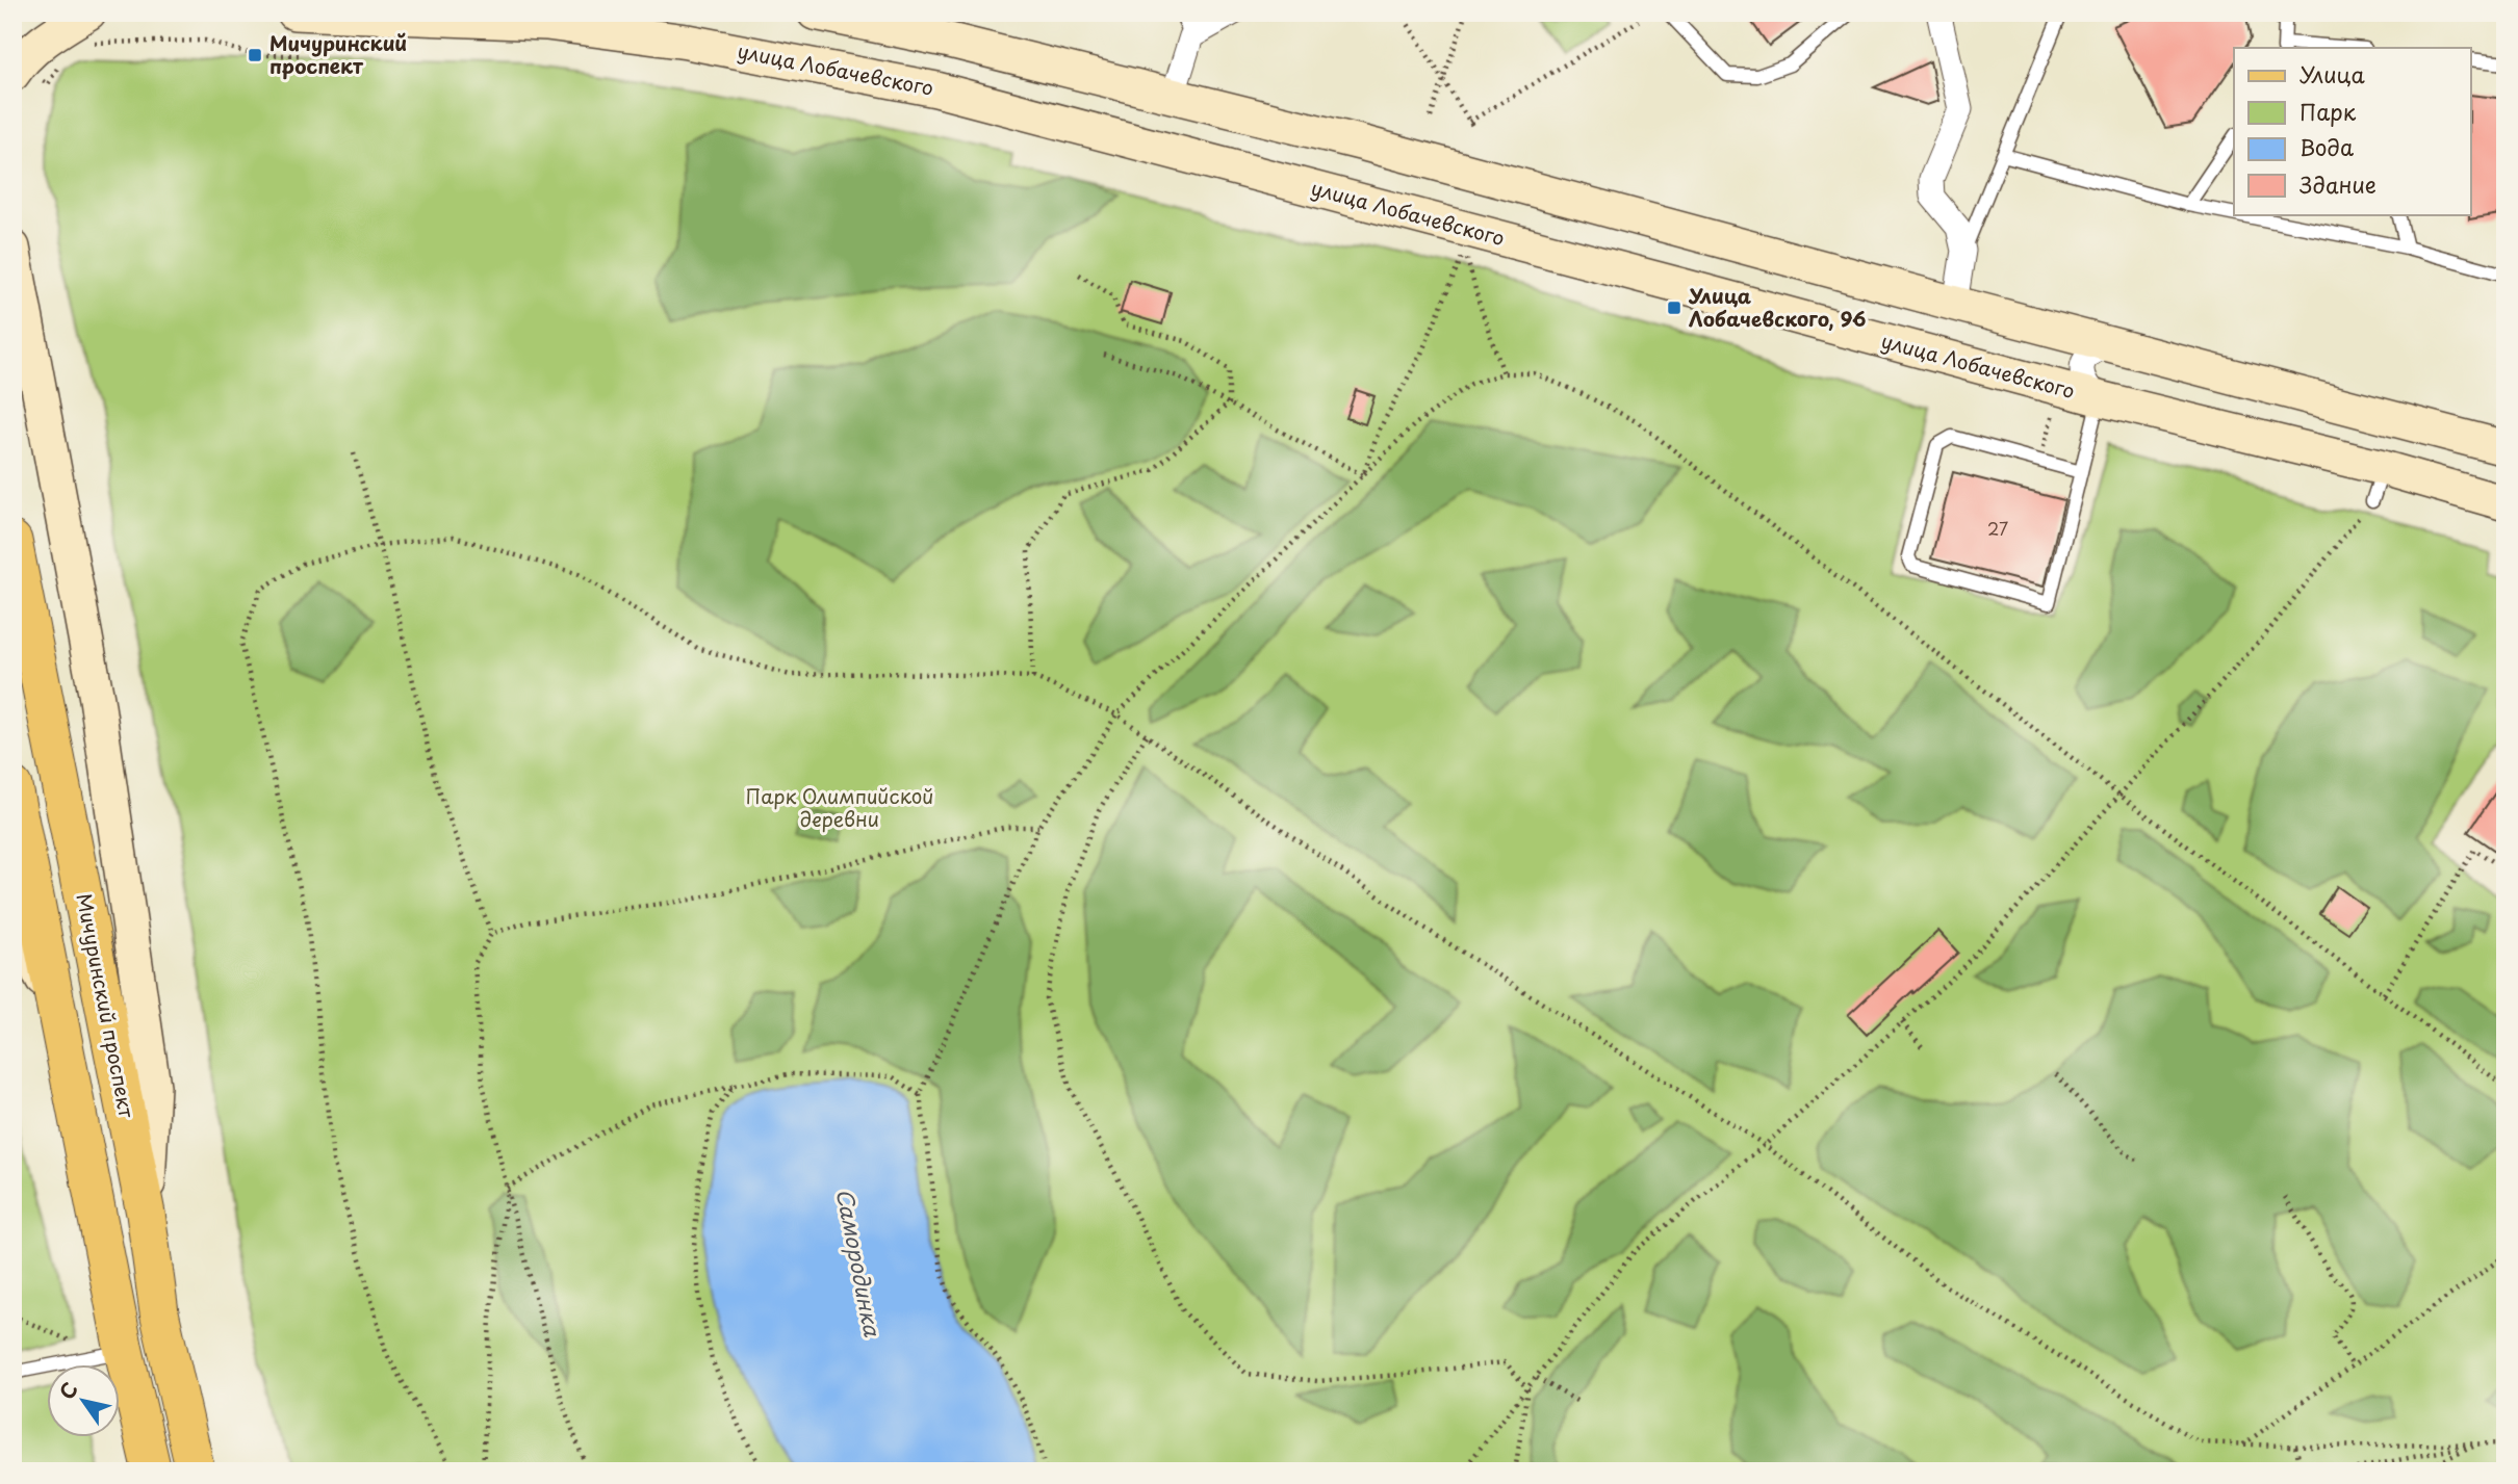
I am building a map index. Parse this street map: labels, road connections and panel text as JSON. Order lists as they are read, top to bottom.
{
  "streets": {
    "main road": ["улица Лобачевского", "Мичуринский проспект"]
  },
  "water": ["Самородинка"],
  "parks": ["Парк Олимпийской деревни"],
  "places": {
    "transit": ["Мичуринский проспект", "Улица Лобачевского, 96"]
  },
  "house_numbers": ["27"],
  "legend": [
    "Улица",
    "Парк",
    "Вода",
    "Здание"
  ],
  "north": "top left"
}
